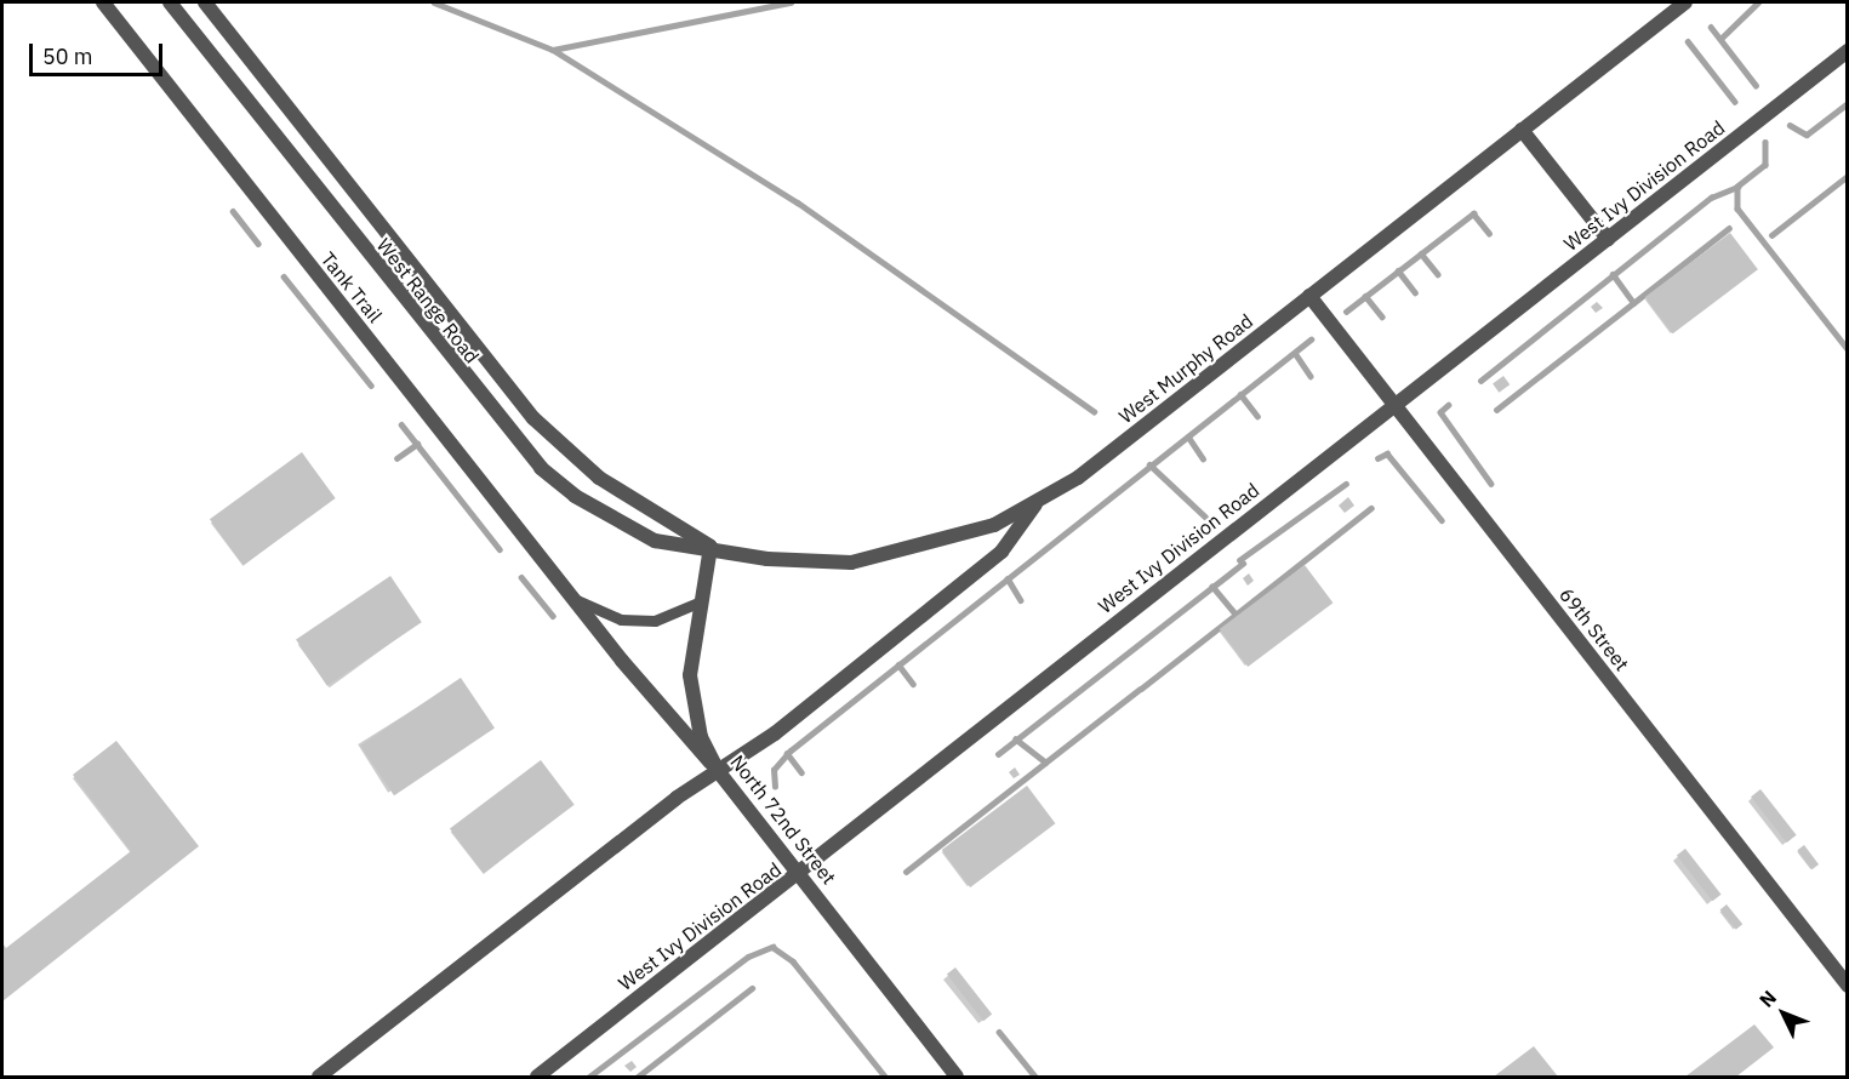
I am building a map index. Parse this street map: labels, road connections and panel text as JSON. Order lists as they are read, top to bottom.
{
  "streets": {
    "street": [
      "West Ivy Division Road",
      "Tank Trail",
      "West Range Road",
      "West Murphy Road",
      "69th Street",
      "North 72nd Street"
    ]
  },
  "crossings": [
    ["West Ivy Division Road", "69th Street"],
    ["West Ivy Division Road", "North 72nd Street"],
    ["Tank Trail", "West Murphy Road"],
    ["Tank Trail", "North 72nd Street"],
    ["West Range Road", "West Murphy Road"],
    ["West Range Road", "North 72nd Street"],
    ["West Murphy Road", "69th Street"],
    ["West Murphy Road", "North 72nd Street"]
  ],
  "scale_bar": "50 m",
  "north": "top left"
}
